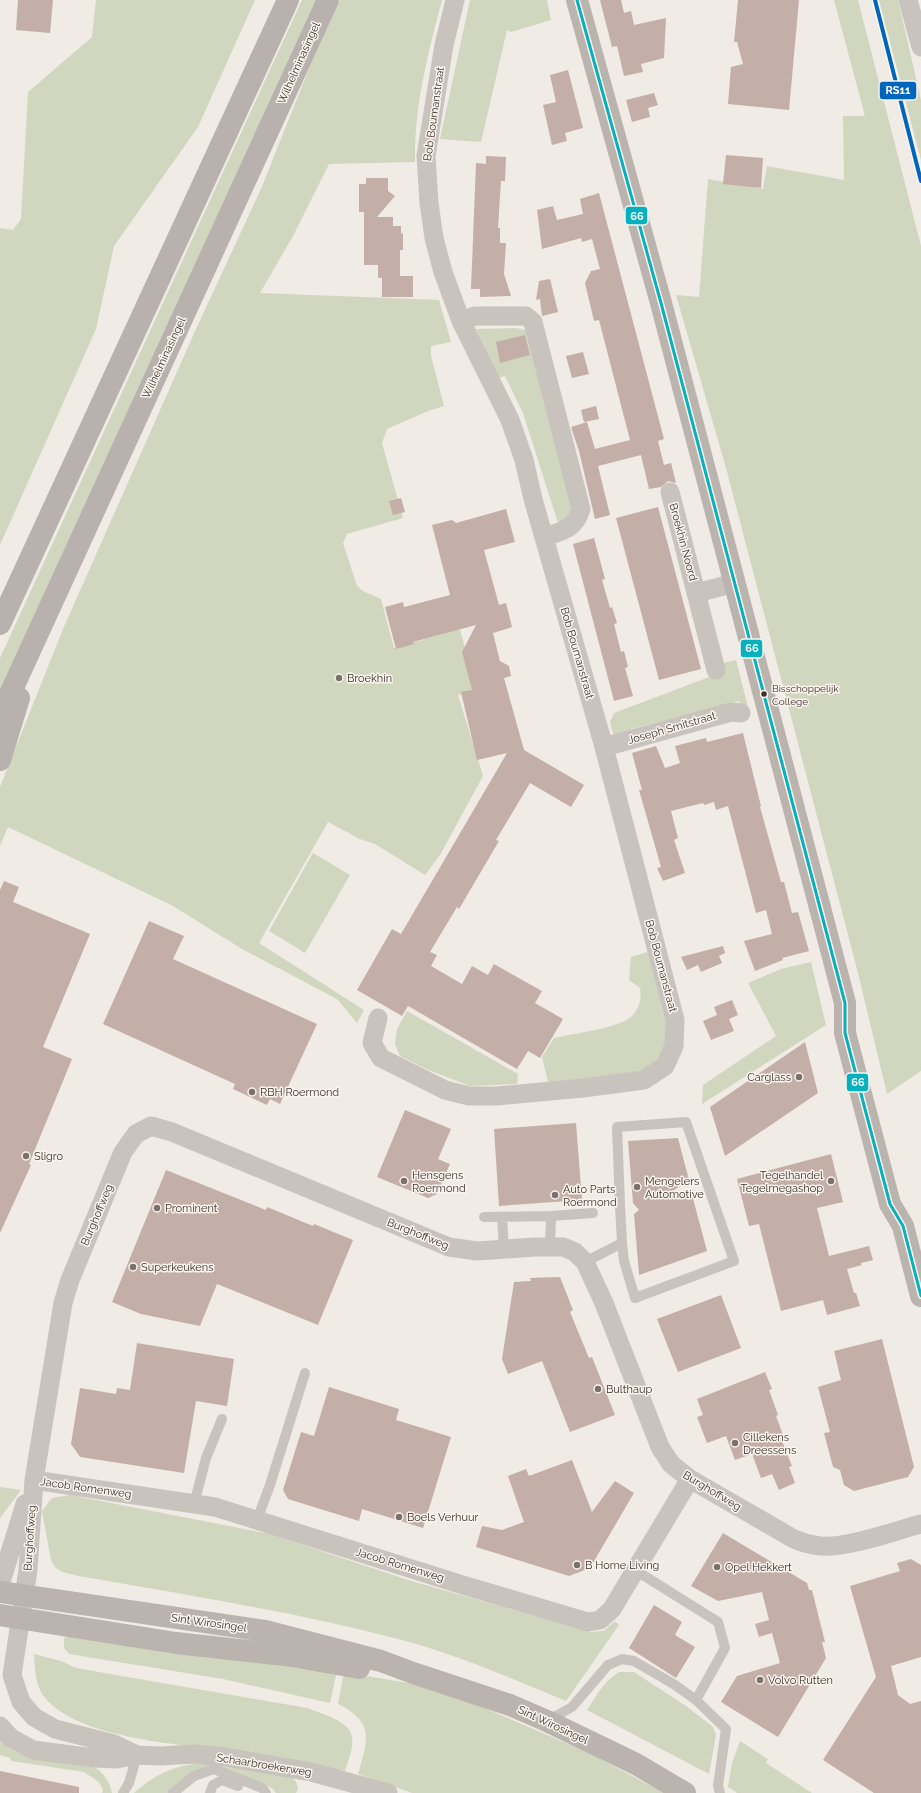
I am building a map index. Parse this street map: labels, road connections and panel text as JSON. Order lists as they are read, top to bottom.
{
  "streets": {
    "main road": ["Wilhelminasingel"],
    "street": [
      "Bob Boumanstraat",
      "Broekhin Noord",
      "Joseph Smitstraat",
      "Burghoffweg",
      "Jacob Romenweg",
      "Sint Wirosingel",
      "Schaarbroekerweg"
    ]
  },
  "crossings": [
    ["Bob Boumanstraat", "Joseph Smitstraat"],
    ["Burghoffweg", "Jacob Romenweg"],
    ["Burghoffweg", "Sint Wirosingel"],
    ["Burghoffweg", "Schaarbroekerweg"],
    ["Sint Wirosingel", "Schaarbroekerweg"]
  ],
  "places": [
    "Broekhin",
    "Bisschoppelijk College",
    "Carglass",
    "RBH Roermond",
    "Sligro",
    "Hensgens Roermond",
    "Tegelhandel Tegelmegashop",
    "Mengelers Automotive",
    "Auto Parts Roermond",
    "Prominent",
    "Superkeukens",
    "Bulthaup",
    "Cillekens Dreessens",
    "Boels Verhuur",
    "B Home Living",
    "Opel Hekkert",
    "Volvo Rutten"
  ],
  "lines": ["transit line RS11", "transit line 66"]
}
